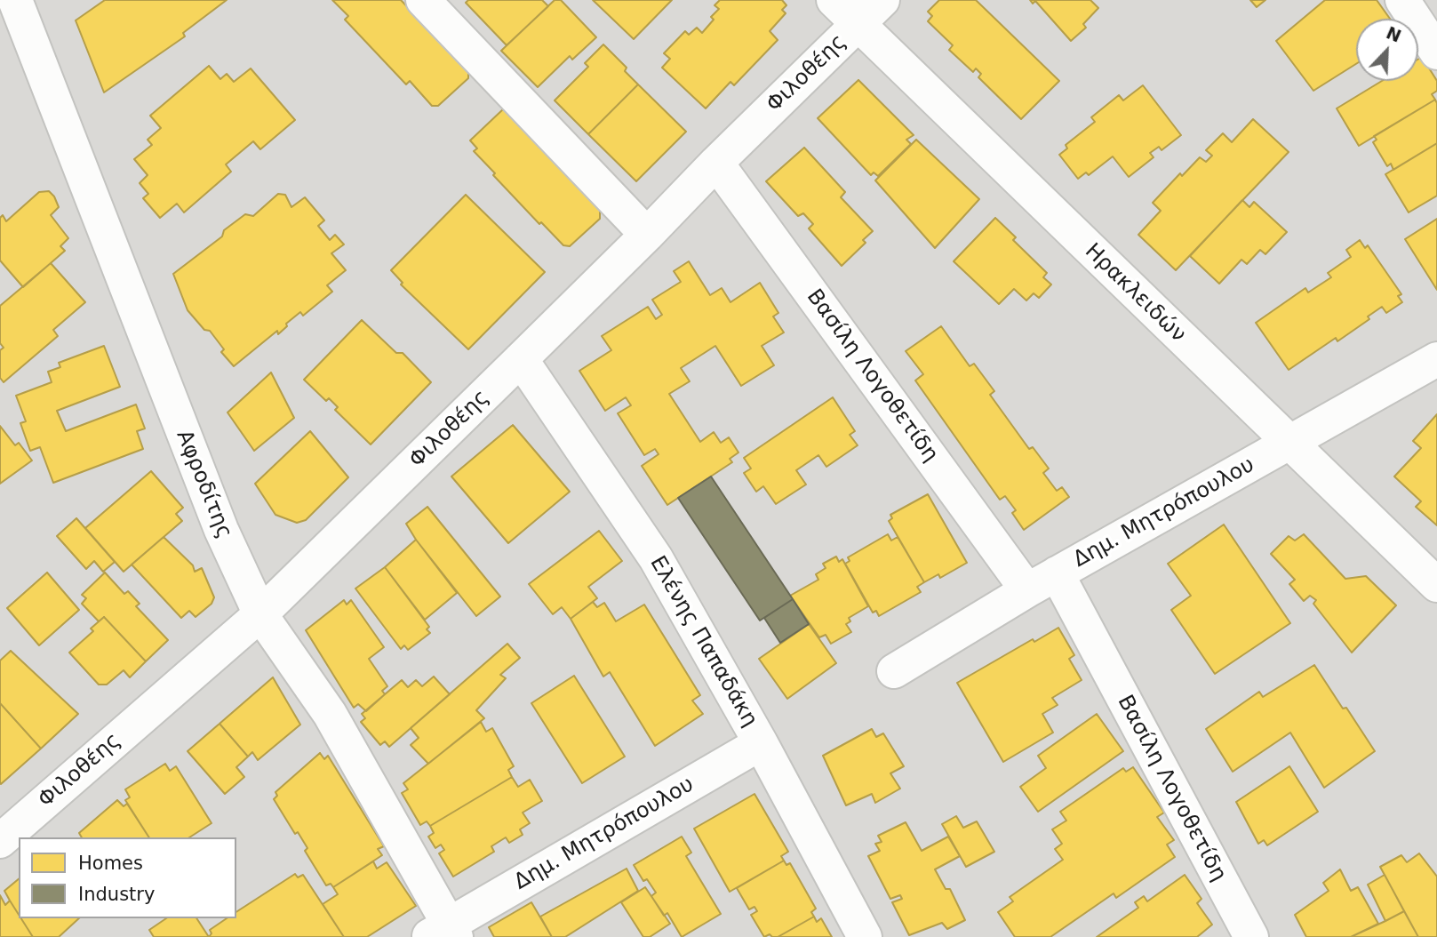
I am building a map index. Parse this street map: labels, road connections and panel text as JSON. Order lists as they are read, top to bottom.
{
  "streets": {
    "street": [
      "Φιλοθέης",
      "Ηρακλειδών",
      "Βασίλη Λογοθετίδη",
      "Αφροδίτης",
      "Δημ. Μητρόπουλου",
      "Ελένης Παπαδάκη"
    ]
  },
  "crossings": [
    ["Φιλοθέης", "Ηρακλειδών"],
    ["Φιλοθέης", "Βασίλη Λογοθετίδη"],
    ["Φιλοθέης", "Αφροδίτης"],
    ["Φιλοθέης", "Ελένης Παπαδάκη"],
    ["Ηρακλειδών", "Δημ. Μητρόπουλου"],
    ["Βασίλη Λογοθετίδη", "Δημ. Μητρόπουλου"],
    ["Αφροδίτης", "Δημ. Μητρόπουλου"],
    ["Δημ. Μητρόπουλου", "Ελένης Παπαδάκη"]
  ],
  "legend": ["Homes", "Industry"],
  "north": "top right"
}
